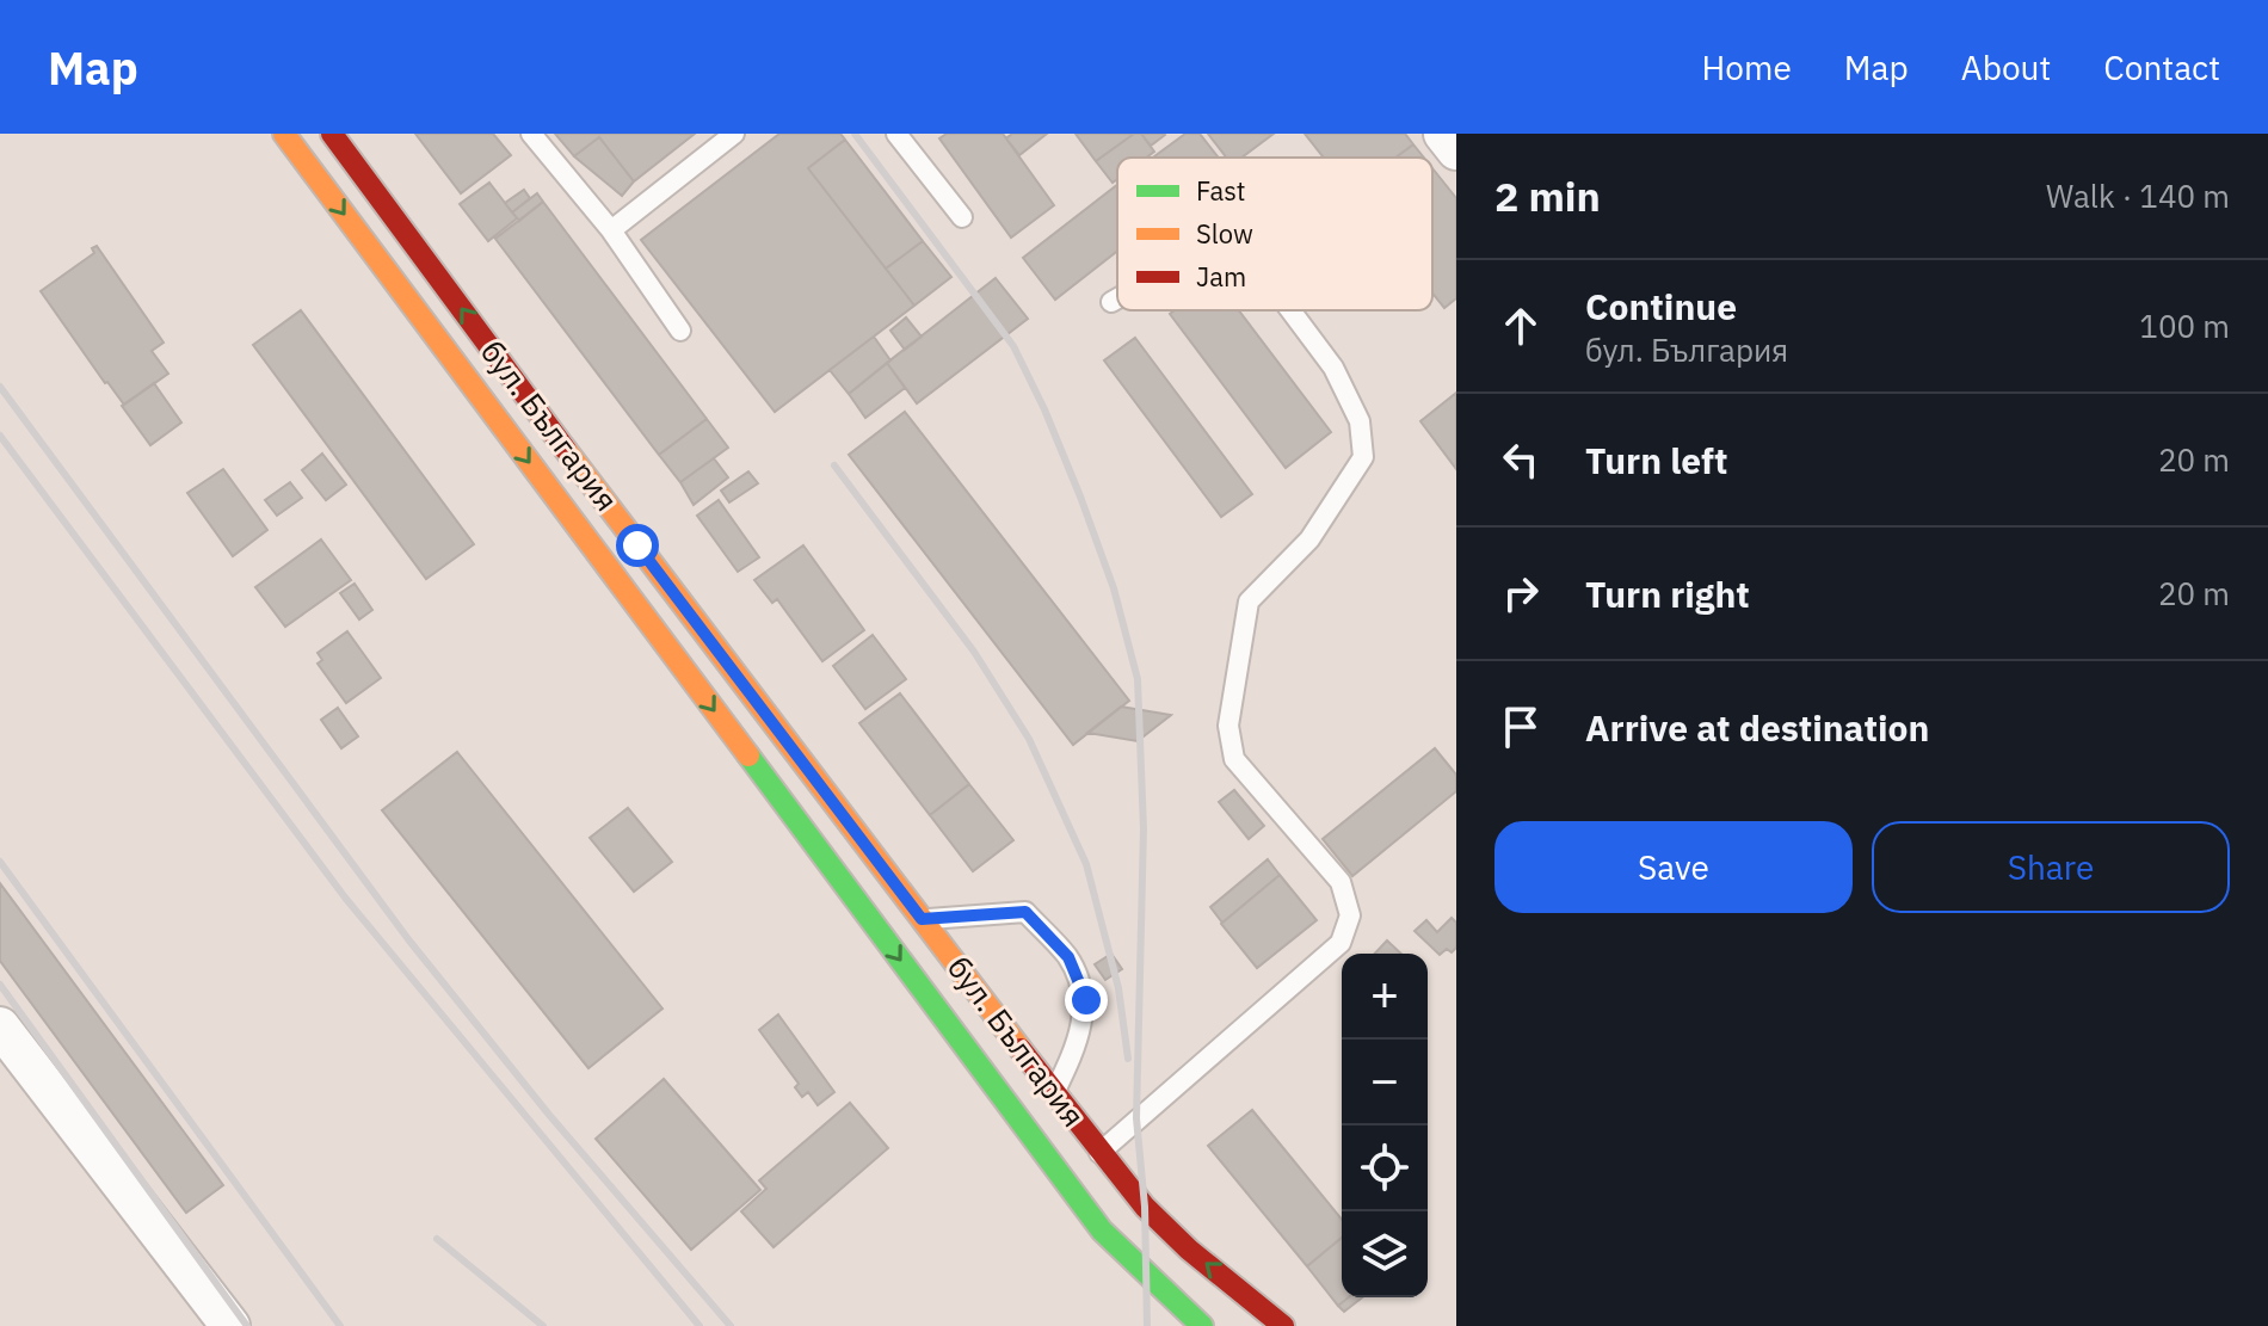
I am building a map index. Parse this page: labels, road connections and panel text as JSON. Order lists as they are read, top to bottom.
{
  "streets": {
    "street": ["бул. България"]
  },
  "legend": ["Fast", "Slow", "Jam"],
  "page": {
    "header": "Map",
    "nav": [
      "Home",
      "Map",
      "About",
      "Contact"
    ],
    "heading": ["2 min", "Walk · 140 m"],
    "list": [
      ["Continue", "бул. България", "100 m"],
      ["Turn left", "20 m"],
      ["Turn right", "20 m"],
      "Arrive at destination"
    ],
    "buttons": ["Save", "Share"],
    "map_buttons": ["+", "−"]
  }
}
